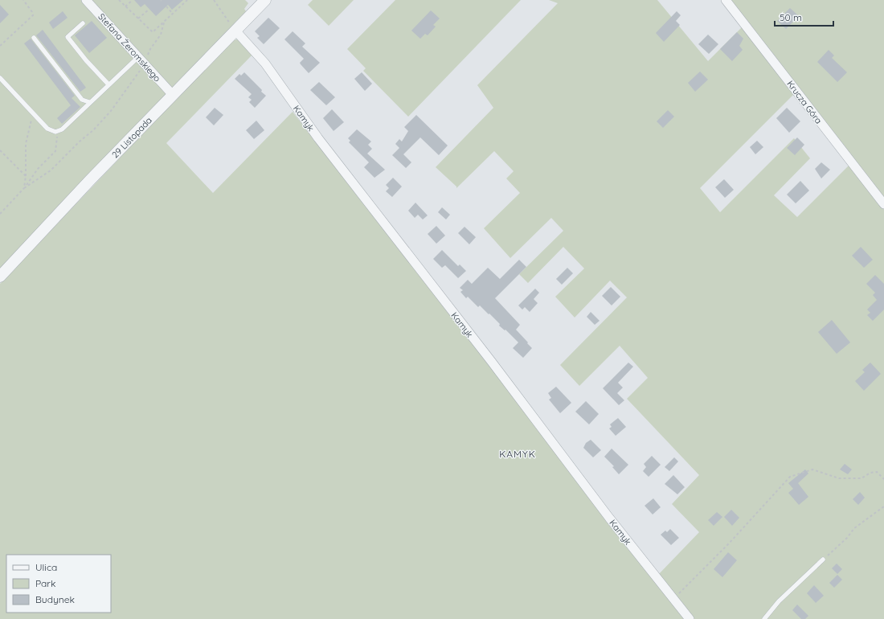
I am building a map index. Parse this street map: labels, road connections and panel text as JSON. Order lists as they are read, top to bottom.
{
  "streets": {
    "street": [
      "Stefana Żeromskiego",
      "Krucza Góra",
      "Kamyk",
      "29 Listopada"
    ]
  },
  "crossings": [
    ["Stefana Żeromskiego", "29 Listopada"],
    ["Kamyk", "29 Listopada"]
  ],
  "districts": ["KAMYK"],
  "legend": ["Ulica", "Park", "Budynek"],
  "scale_bar": "50 m"
}
